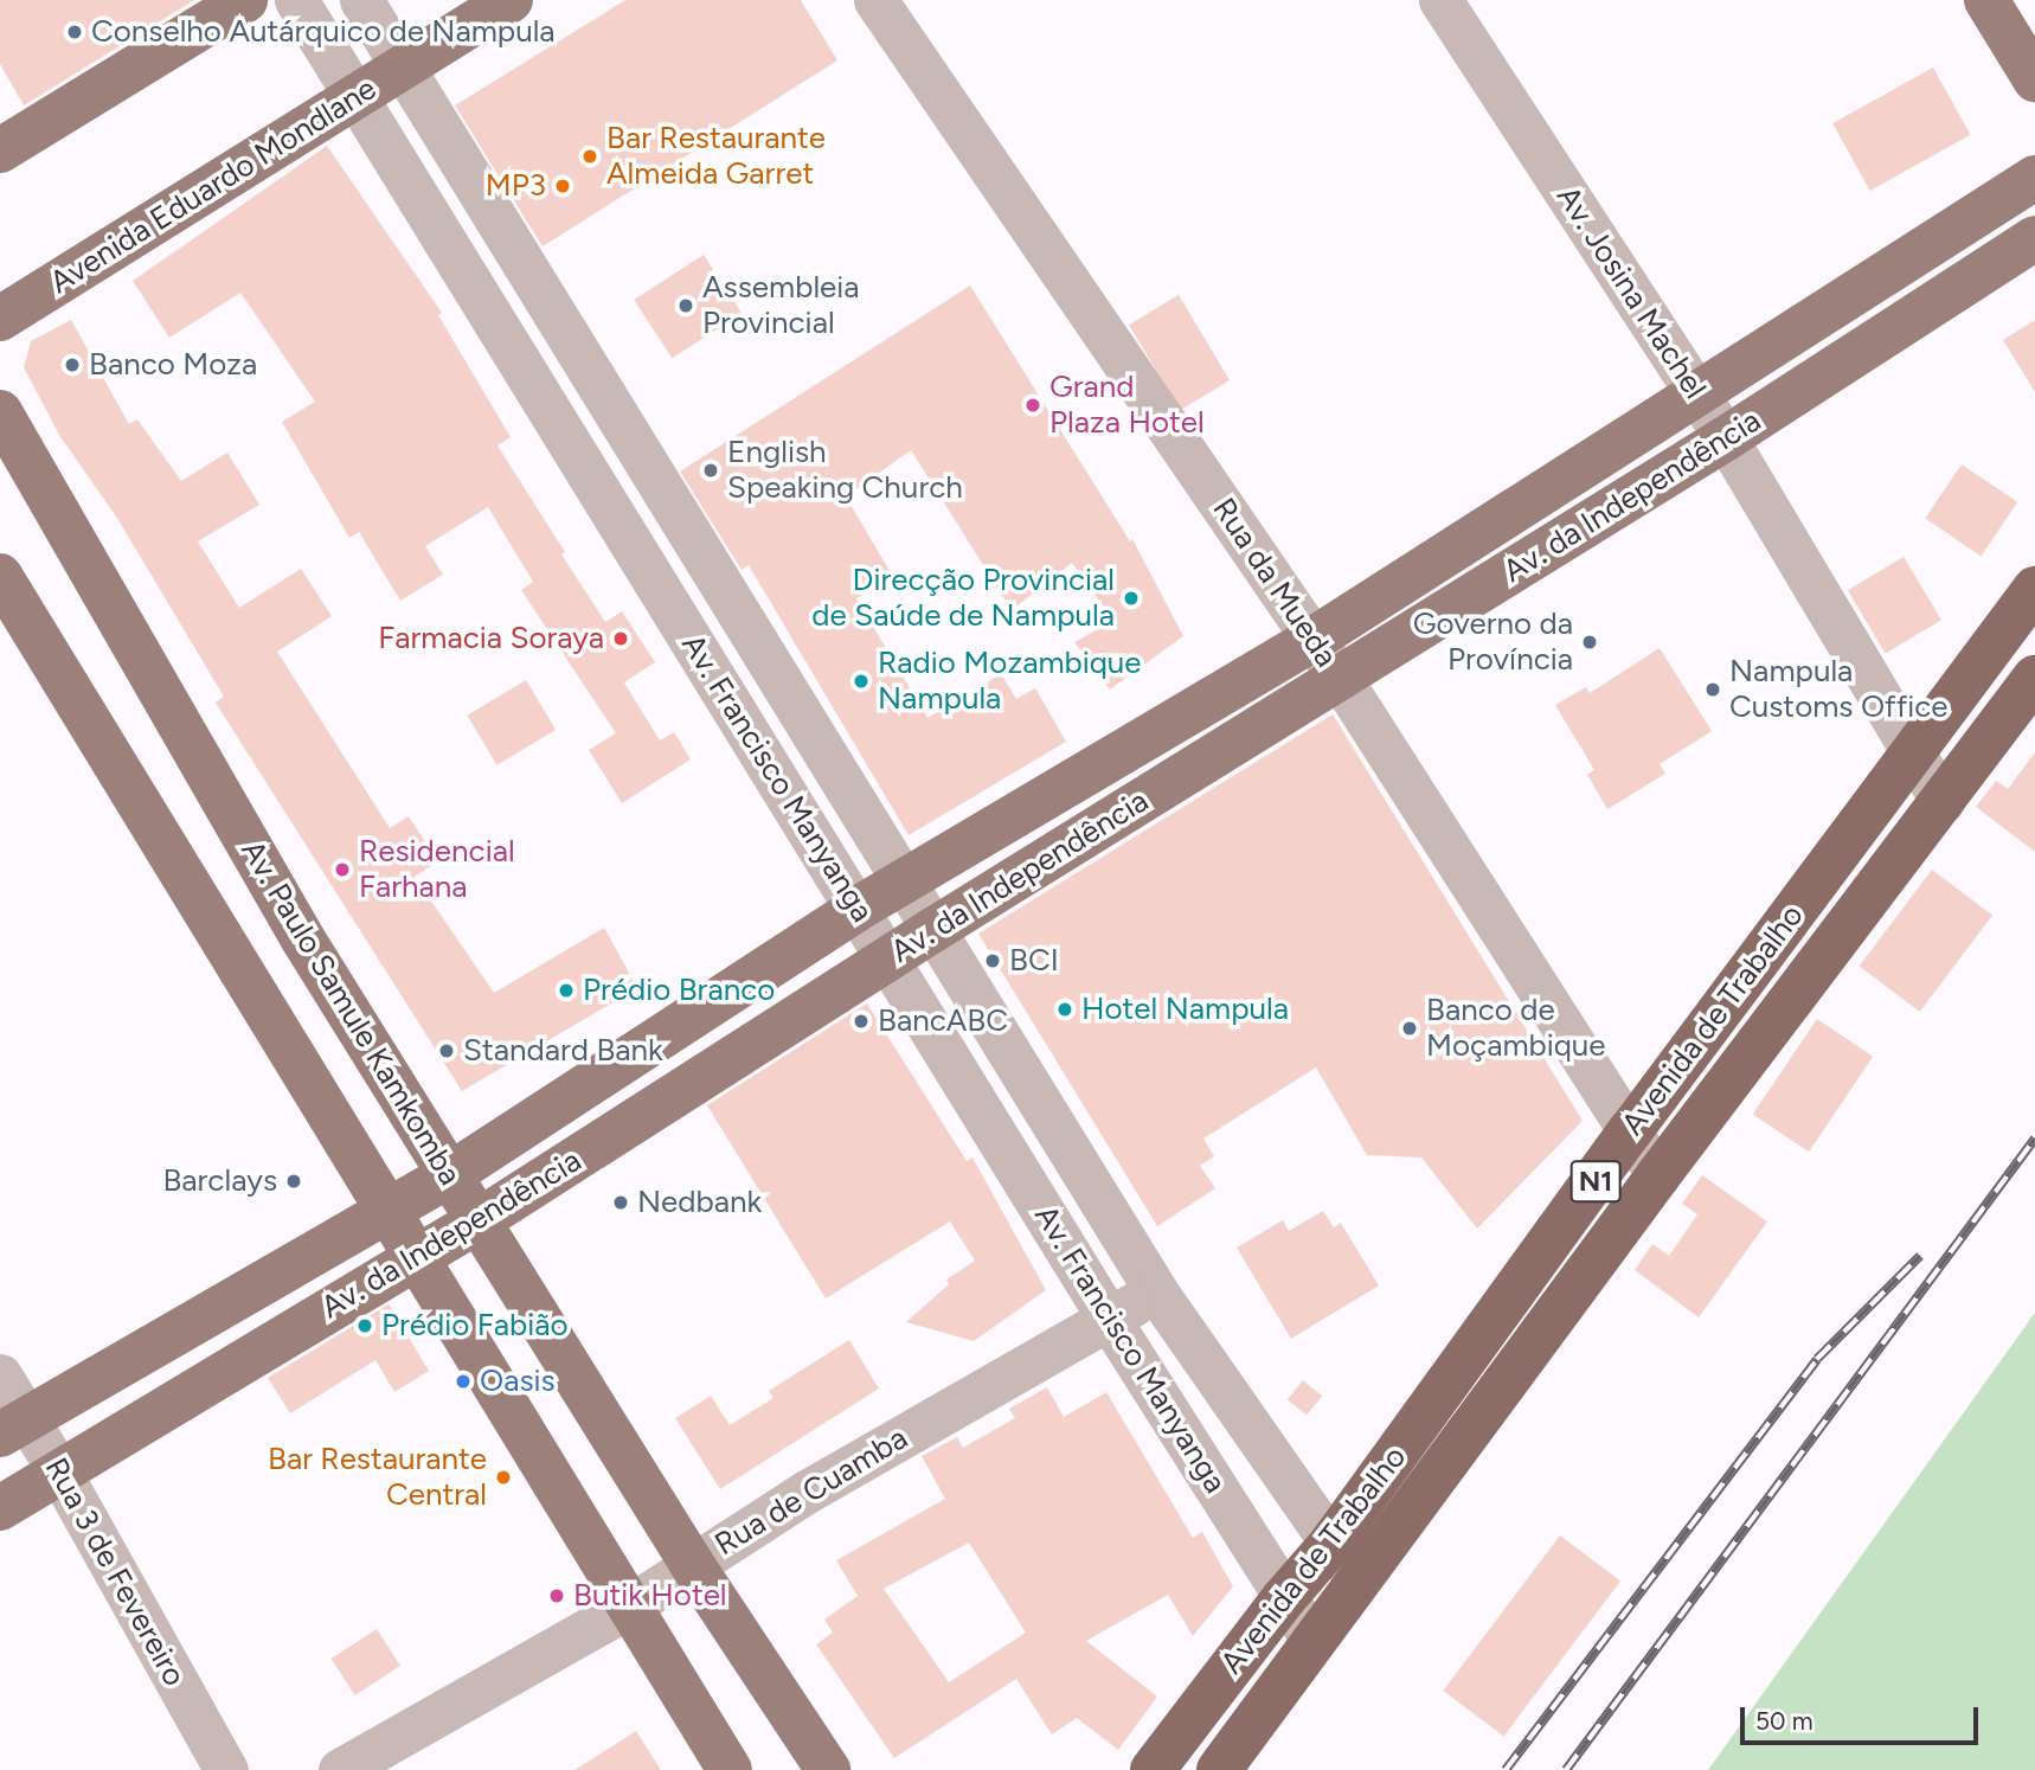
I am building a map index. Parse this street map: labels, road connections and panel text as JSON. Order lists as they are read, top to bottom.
{
  "streets": {
    "highway": ["Avenida de Trabalho", "N1"],
    "main road": ["Avenida Eduardo Mondlane", "Av. da Independência", "Av. Paulo Samule Kamkomba"],
    "street": [
      "Av. Josina Machel",
      "Rua da Mueda",
      "Av. Francisco Manyanga",
      "Rua de Cuamba",
      "Rua 3 de Fevereiro"
    ]
  },
  "crossings": [
    ["Avenida Eduardo Mondlane", "Av. Francisco Manyanga"],
    ["Av. Josina Machel", "Av. da Independência"],
    ["Av. Josina Machel", "Avenida de Trabalho"],
    ["Av. da Independência", "Rua da Mueda"],
    ["Av. da Independência", "Av. Francisco Manyanga"],
    ["Av. da Independência", "Av. Paulo Samule Kamkomba"],
    ["Av. da Independência", "Rua 3 de Fevereiro"],
    ["Rua da Mueda", "Avenida de Trabalho"],
    ["Av. Francisco Manyanga", "Avenida de Trabalho"],
    ["Av. Francisco Manyanga", "Rua de Cuamba"],
    ["Av. Paulo Samule Kamkomba", "Rua de Cuamba"]
  ],
  "places": [
    "Conselho Autárquico de Nampula",
    "Bar Restaurante Almeida Garret",
    "MP3",
    "Assembleia Provincial",
    "Banco Moza",
    "Grand Plaza Hotel",
    "English Speaking Church",
    "Direcção Provincial de Saúde de Nampula",
    "Farmacia Soraya",
    "Governo da Província",
    "Radio Mozambique Nampula",
    "Nampula Customs Office",
    "Residencial Farhana",
    "BCI",
    "Prédio Branco",
    "Hotel Nampula",
    "BancABC",
    "Banco de Moçambique",
    "Standard Bank",
    "Barclays",
    "Nedbank",
    "Prédio Fabião",
    "Oasis",
    "Bar Restaurante Central",
    "Butik Hotel"
  ],
  "scale_bar": "50 m"
}
